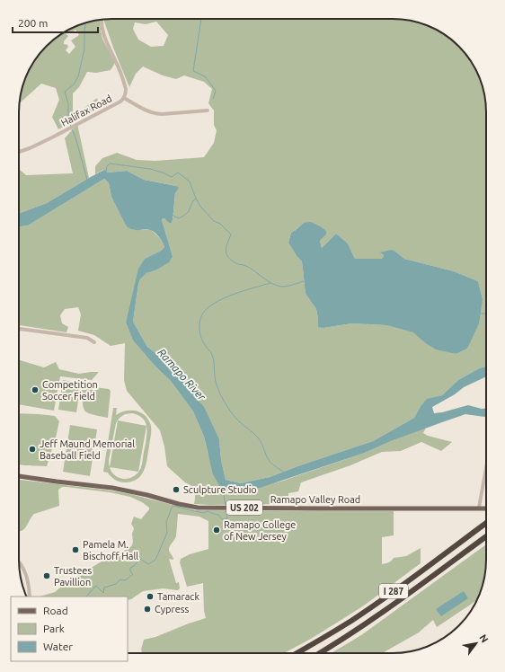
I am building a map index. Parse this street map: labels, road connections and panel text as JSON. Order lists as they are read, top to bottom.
{
  "streets": {
    "highway": ["I 287"],
    "main road": ["Ramapo Valley Road", "US 202"],
    "street": ["Halifax Road"]
  },
  "water": ["Ramapo River"],
  "places": [
    "Competition Soccer Field",
    "Jeff Maund Memorial Baseball Field",
    "Sculpture Studio",
    "Ramapo College of New Jersey",
    "Pamela M. Bischoff Hall",
    "Trustees Pavillion",
    "Tamarack",
    "Cypress"
  ],
  "legend": ["Road", "Park", "Water"],
  "scale_bar": "200 m",
  "north": "top right"
}
